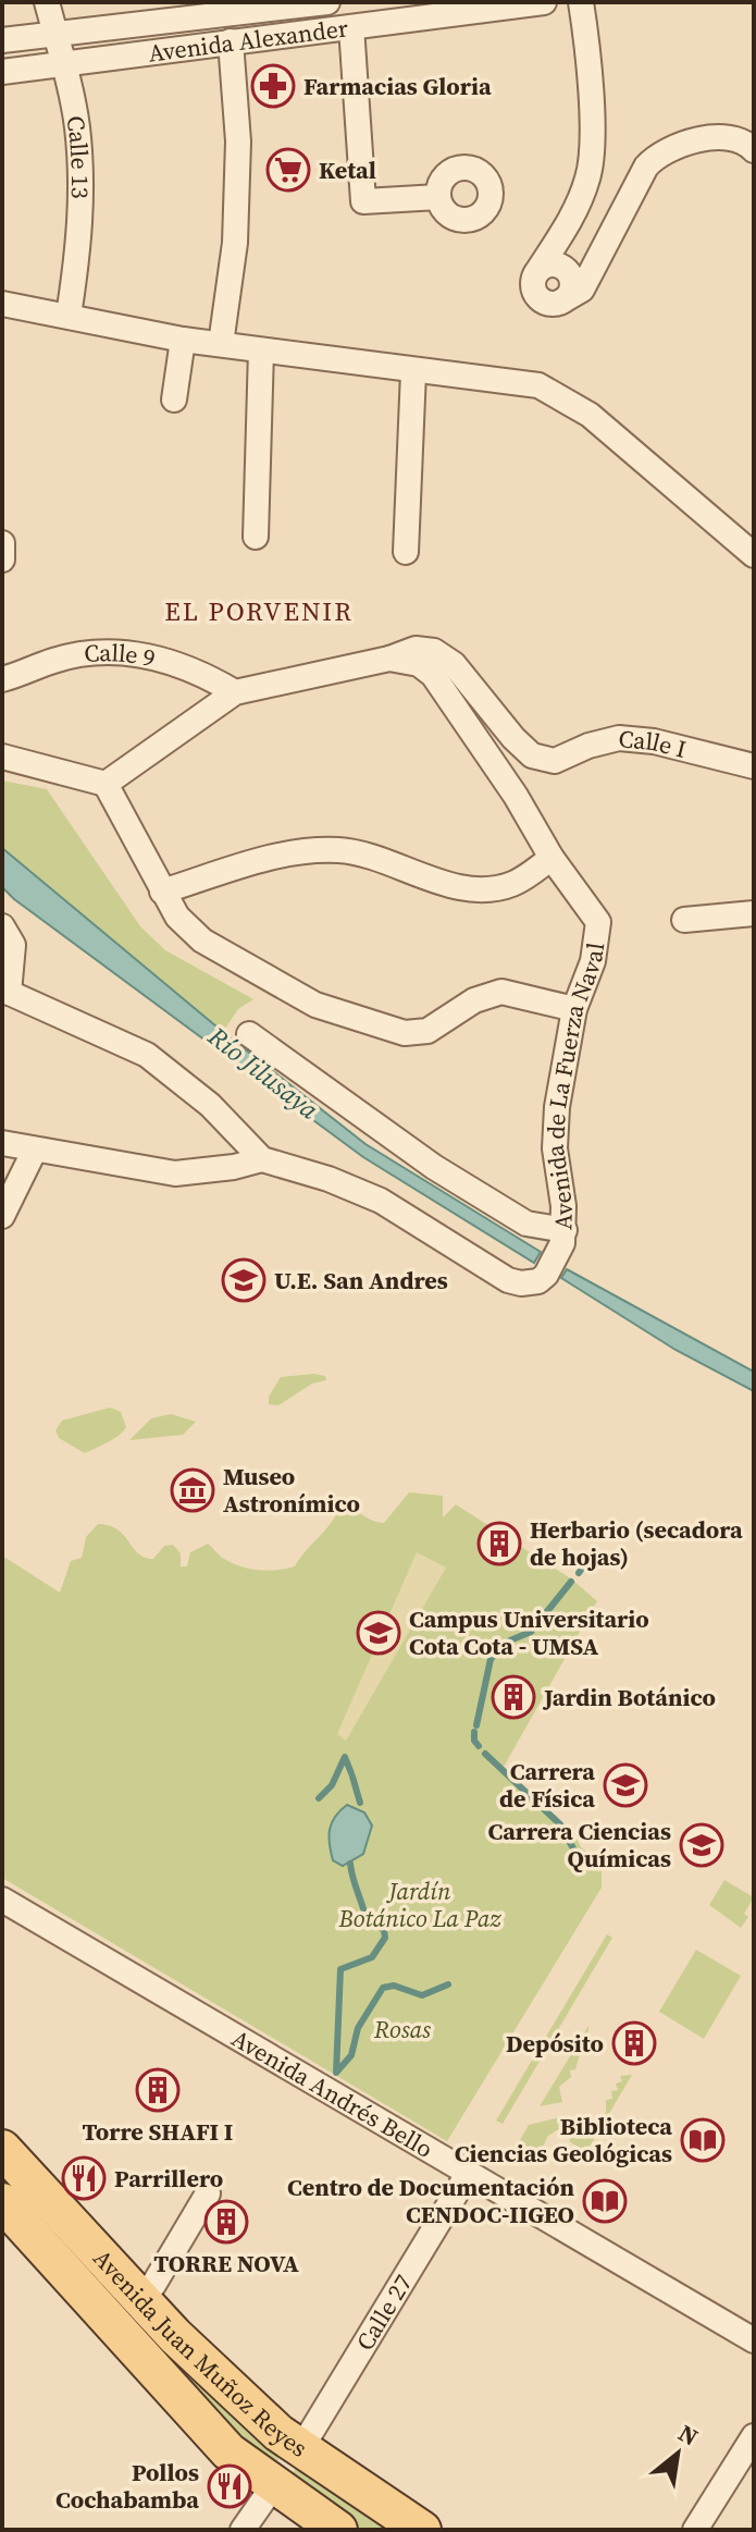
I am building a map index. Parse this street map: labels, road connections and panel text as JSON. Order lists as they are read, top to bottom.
{
  "streets": {
    "main road": ["Avenida Juan Muñoz Reyes"],
    "street": [
      "Avenida Alexander",
      "Calle 13",
      "Calle 9",
      "Calle I",
      "Avenida de La Fuerza Naval",
      "Avenida Andrés Bello",
      "Calle 27"
    ]
  },
  "crossings": [
    ["Avenida Alexander", "Calle 13"],
    ["Calle I", "Avenida de La Fuerza Naval"],
    ["Avenida Andrés Bello", "Calle 27"],
    ["Calle 27", "Avenida Juan Muñoz Reyes"]
  ],
  "districts": ["EL PORVENIR"],
  "water": ["Río Jilusaya"],
  "parks": ["Jardín Botánico La Paz", "Rosas"],
  "places": {
    "pharmacy": ["Farmacias Gloria"],
    "supermarket": ["Ketal"],
    "school or university": [
      "U.E. San Andres",
      "Campus Universitario Cota Cota - UMSA",
      "Carrera de Física",
      "Carrera Ciencias Químicas"
    ],
    "museum": ["Museo Astronímico"],
    "building": [
      "Herbario (secadora de hojas)",
      "Jardin Botánico",
      "Depósito",
      "Torre SHAFI I",
      "TORRE NOVA"
    ],
    "library": ["Biblioteca Ciencias Geológicas", "Centro de Documentación CENDOC-IIGEO"],
    "restaurant": ["Parrillero", "Pollos Cochabamba"]
  },
  "north": "top right"
}
